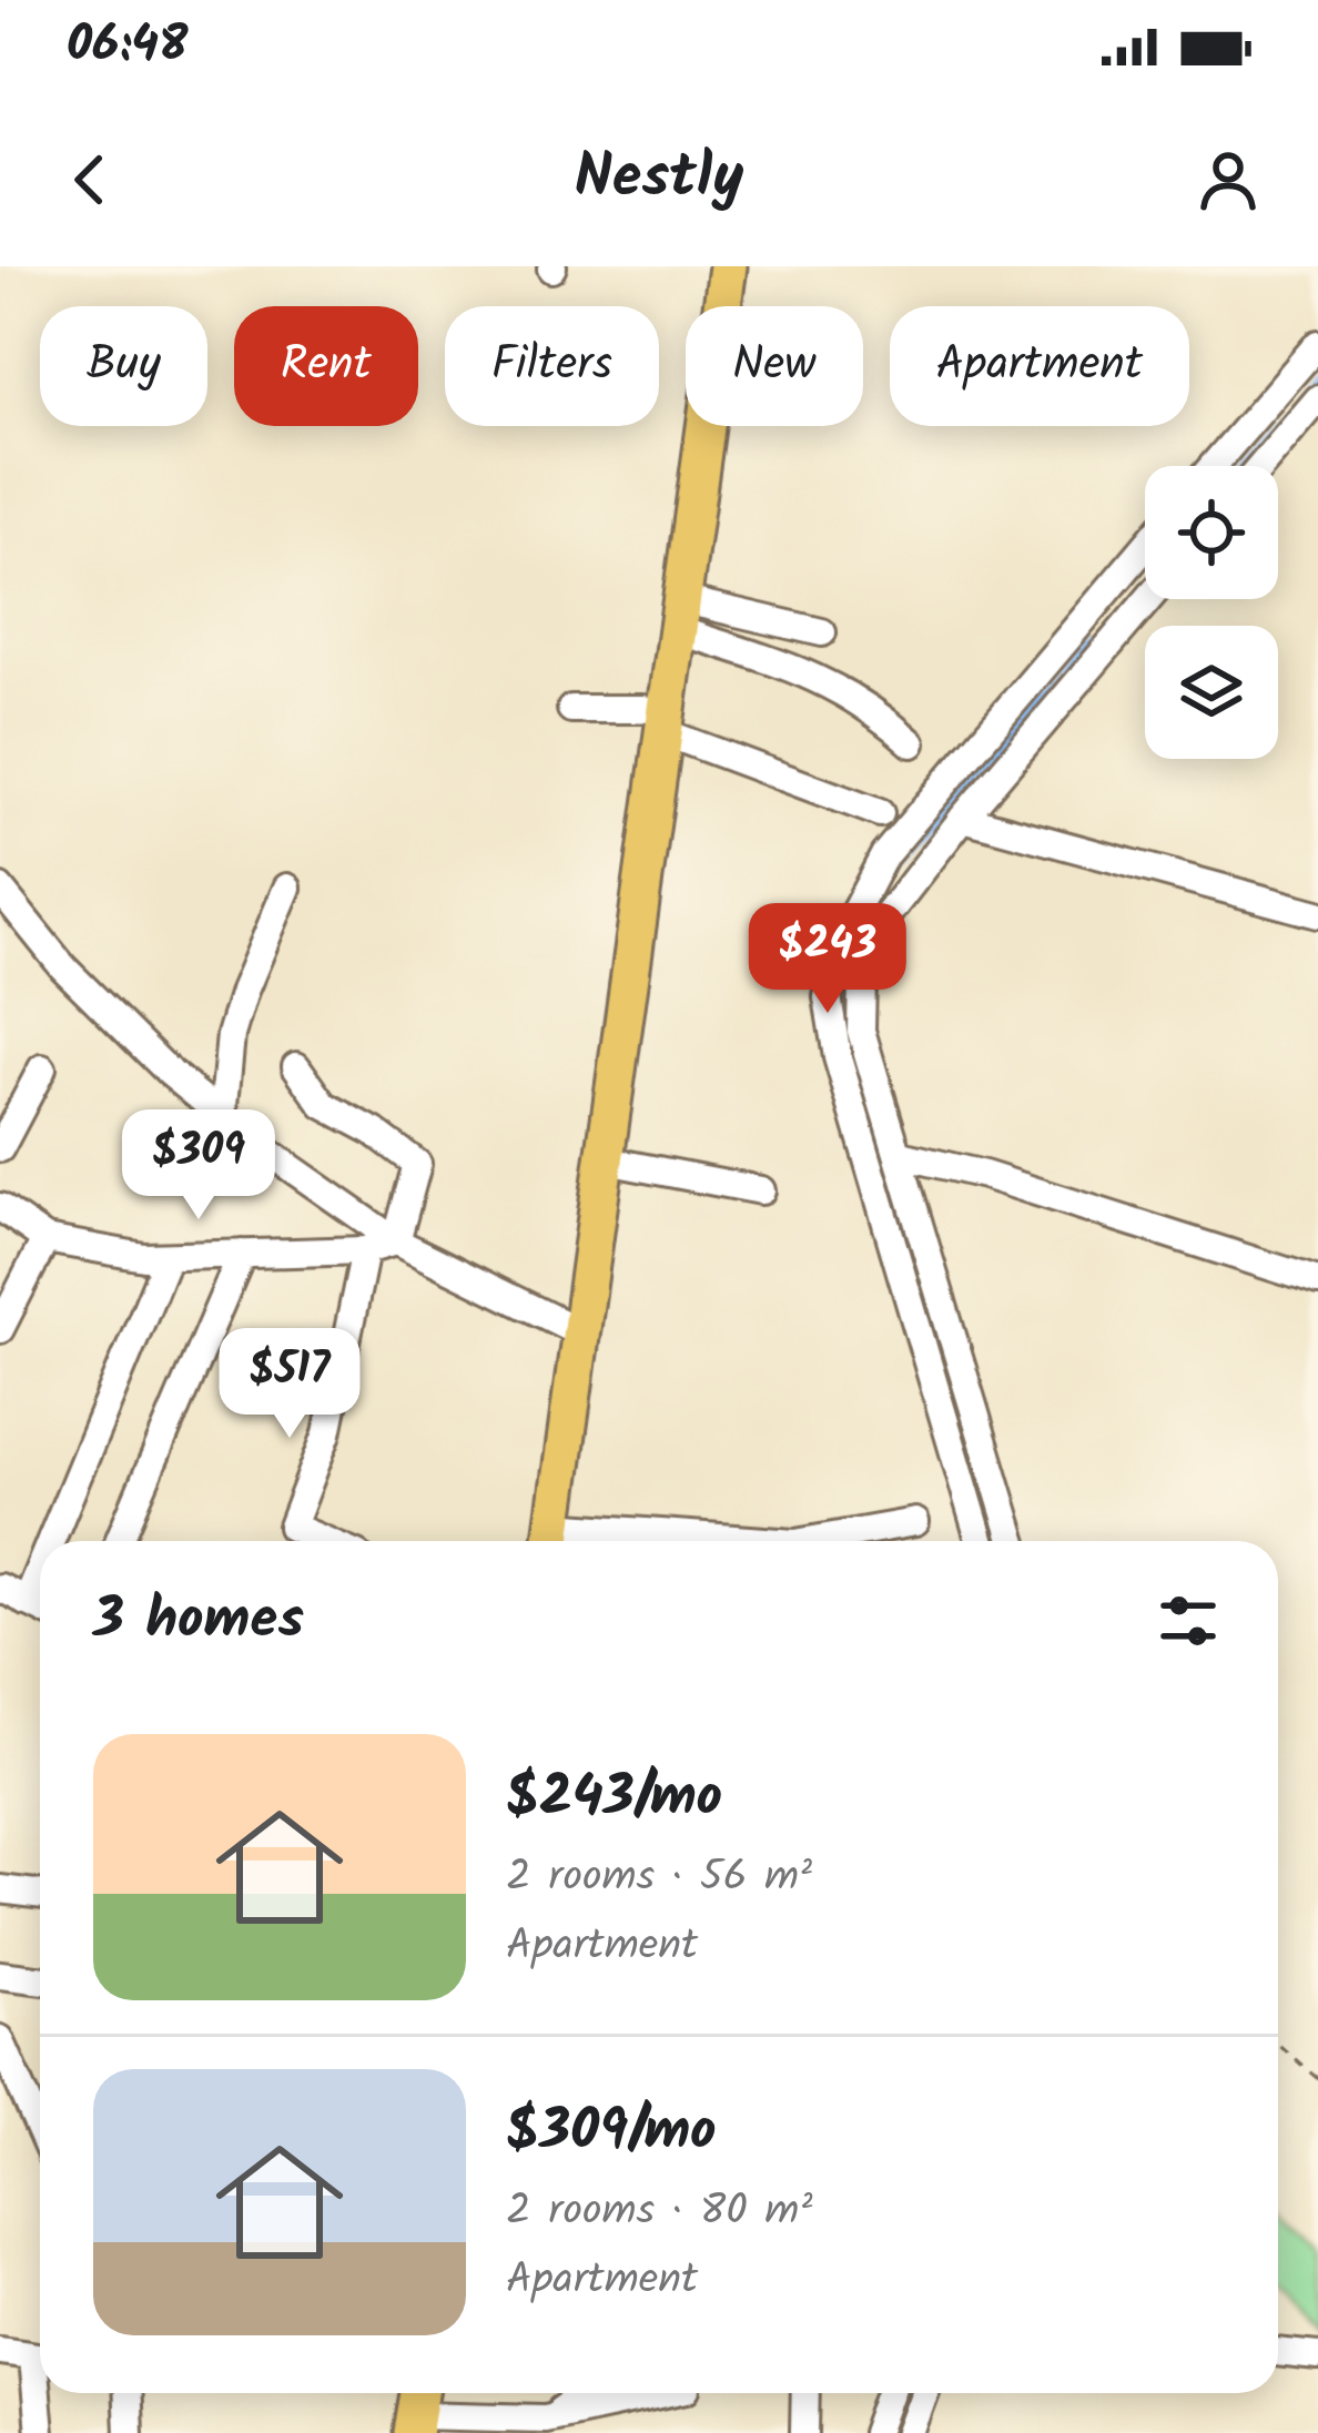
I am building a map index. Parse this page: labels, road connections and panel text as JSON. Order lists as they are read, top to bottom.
{
  "page": {
    "status": "06:48",
    "header": "Nestly",
    "chip": [
      "Buy",
      "Rent",
      "Filters",
      "New",
      "Apartment"
    ],
    "price": ["$243", "$309", "$517"],
    "heading": "3 homes",
    "list": [
      {
        "name": "$243/mo",
        "note": "2 rooms · 56 m² · Apartment"
      },
      {
        "name": "$309/mo",
        "note": "2 rooms · 80 m² · Apartment"
      }
    ]
  }
}
